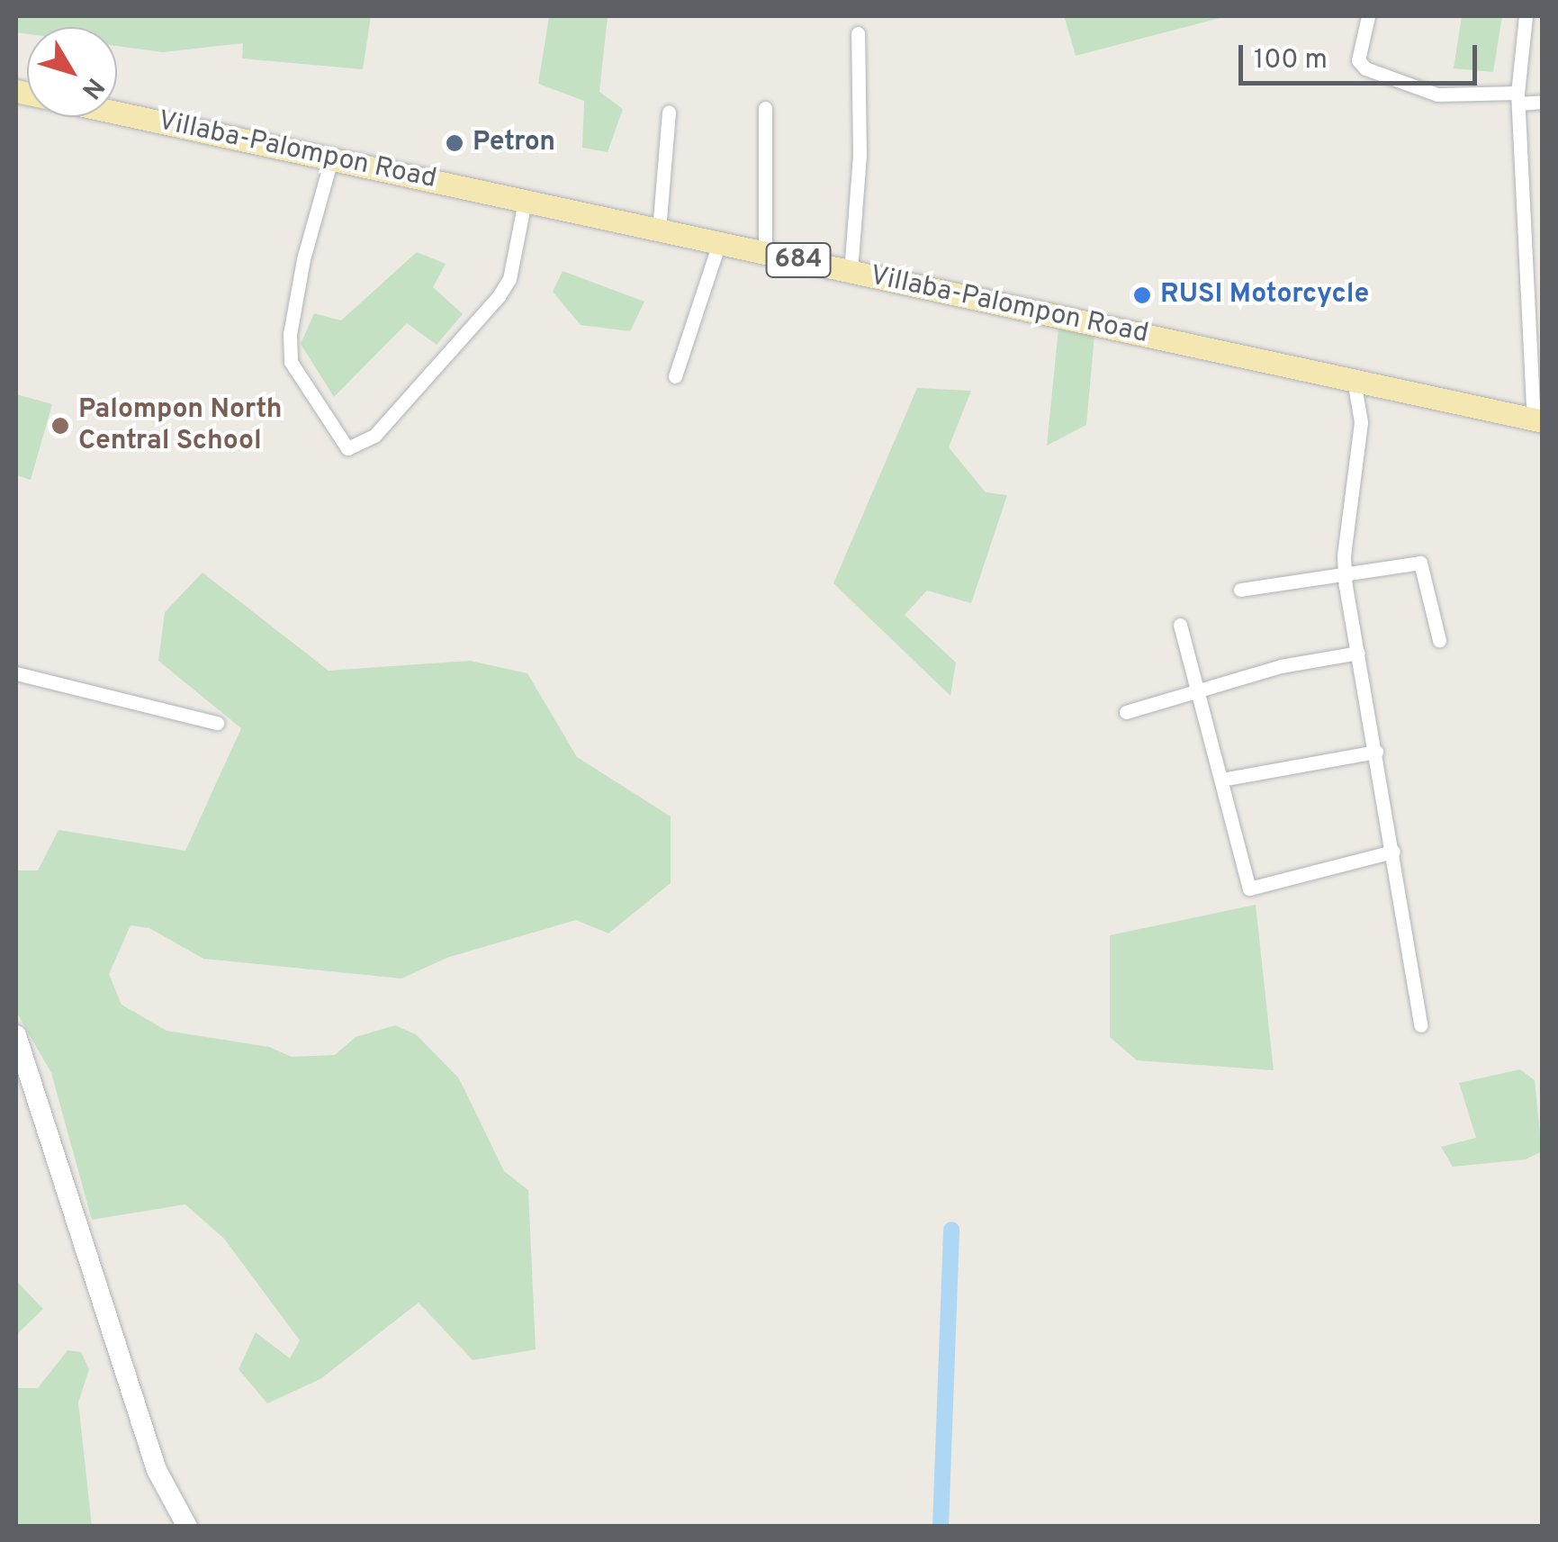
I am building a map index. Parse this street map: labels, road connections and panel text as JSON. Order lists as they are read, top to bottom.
{
  "streets": {
    "main road": ["Villaba-Palompon Road", "684"]
  },
  "places": ["Petron", "RUSI Motorcycle", "Palompon North Central School"],
  "scale_bar": "100 m",
  "north": "bottom right"
}
